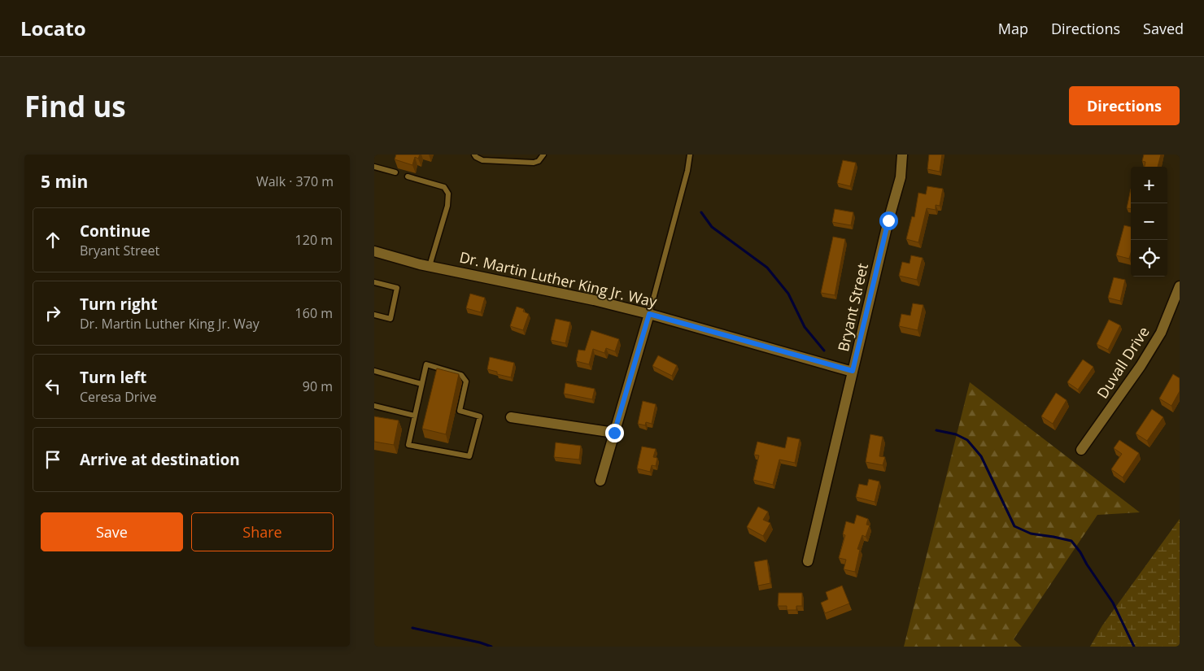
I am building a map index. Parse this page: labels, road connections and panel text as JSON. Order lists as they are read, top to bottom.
{
  "streets": {
    "street": ["Dr. Martin Luther King Jr. Way", "Bryant Street", "Duvall Drive"]
  },
  "crossings": [
    ["Dr. Martin Luther King Jr. Way", "Bryant Street"]
  ],
  "page": {
    "header": "Locato",
    "nav": ["Map", "Directions", "Saved"],
    "buttons": [
      "Directions",
      ["Save", "Share"]
    ],
    "title": "Find us",
    "heading": ["5 min", "Walk · 370 m"],
    "map_buttons": ["+", "−"],
    "list": [
      ["Continue", "Bryant Street", "120 m"],
      ["Turn right", "Dr. Martin Luther King Jr. Way", "160 m"],
      ["Turn left", "Ceresa Drive", "90 m"],
      "Arrive at destination"
    ]
  }
}
